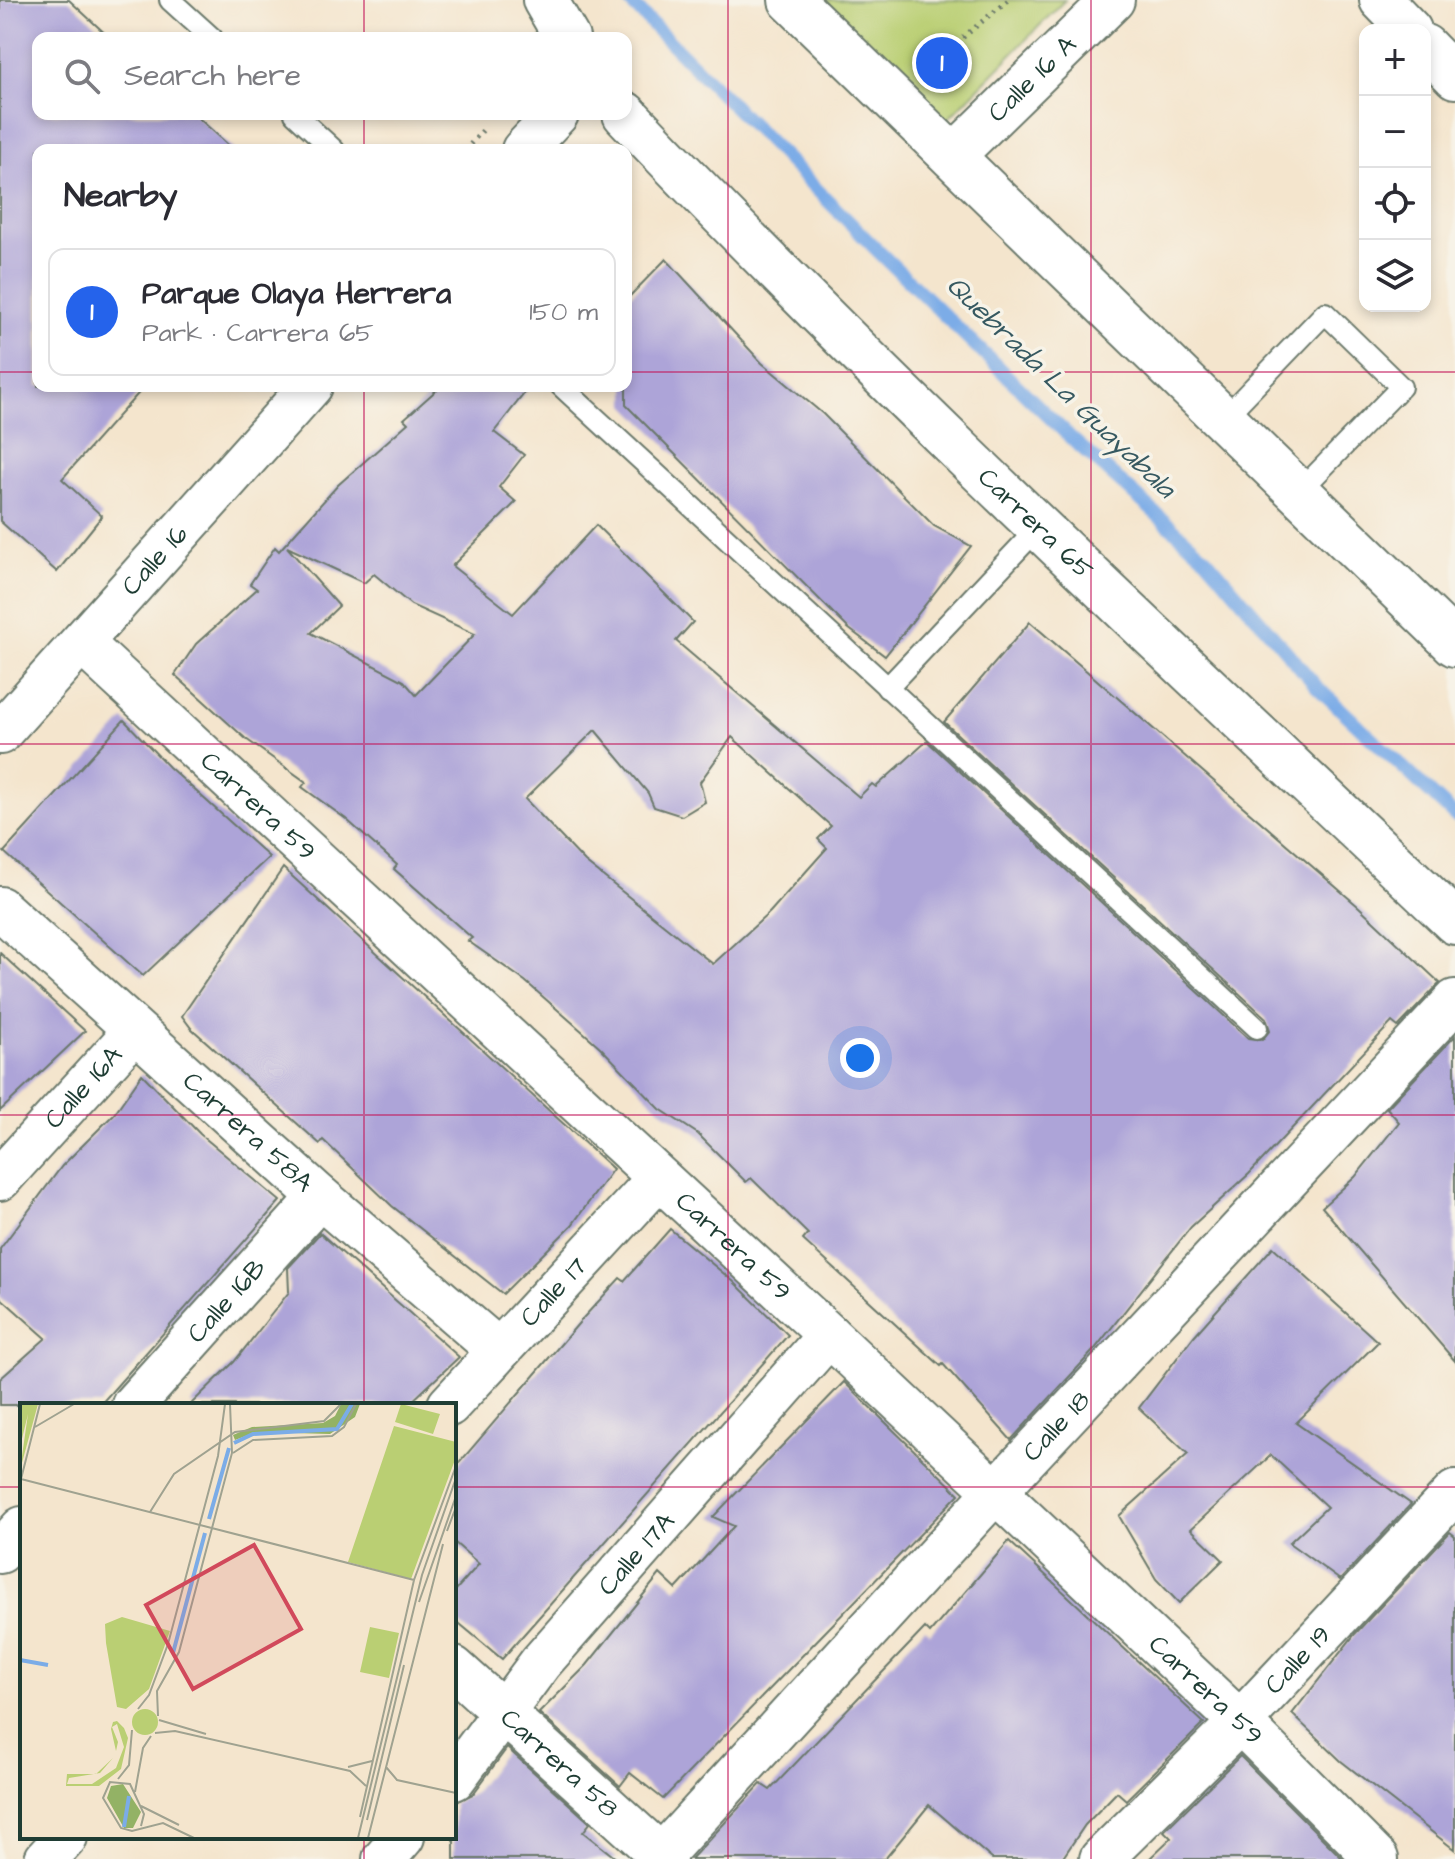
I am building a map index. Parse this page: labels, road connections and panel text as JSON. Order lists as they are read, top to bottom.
{
  "streets": {
    "main road": ["Carrera 65"],
    "street": [
      "Calle 16 A",
      "Calle 16",
      "Carrera 59",
      "Calle 16A",
      "Carrera 58A",
      "Calle 17",
      "Calle 16B",
      "Calle 18",
      "Calle 17A",
      "Calle 19",
      "Carrera 58"
    ]
  },
  "crossings": [
    ["Calle 16", "Carrera 59"],
    ["Carrera 59", "Calle 17"],
    ["Carrera 59", "Calle 18"],
    ["Carrera 59", "Calle 17A"],
    ["Carrera 59", "Calle 19"],
    ["Calle 16A", "Carrera 58A"],
    ["Carrera 58A", "Calle 17"],
    ["Carrera 58A", "Calle 16B"],
    ["Calle 18", "Carrera 58"],
    ["Calle 17A", "Carrera 58"]
  ],
  "water": ["Quebrada La Guayabala"],
  "page": {
    "map_buttons": ["+", "−"],
    "search": "Search here",
    "pins": "1",
    "heading": "Nearby",
    "list": [
      {
        "mark": "1",
        "name": "Parque Olaya Herrera",
        "note": "Park · Carrera 65",
        "value": "150 m"
      }
    ]
  }
}
